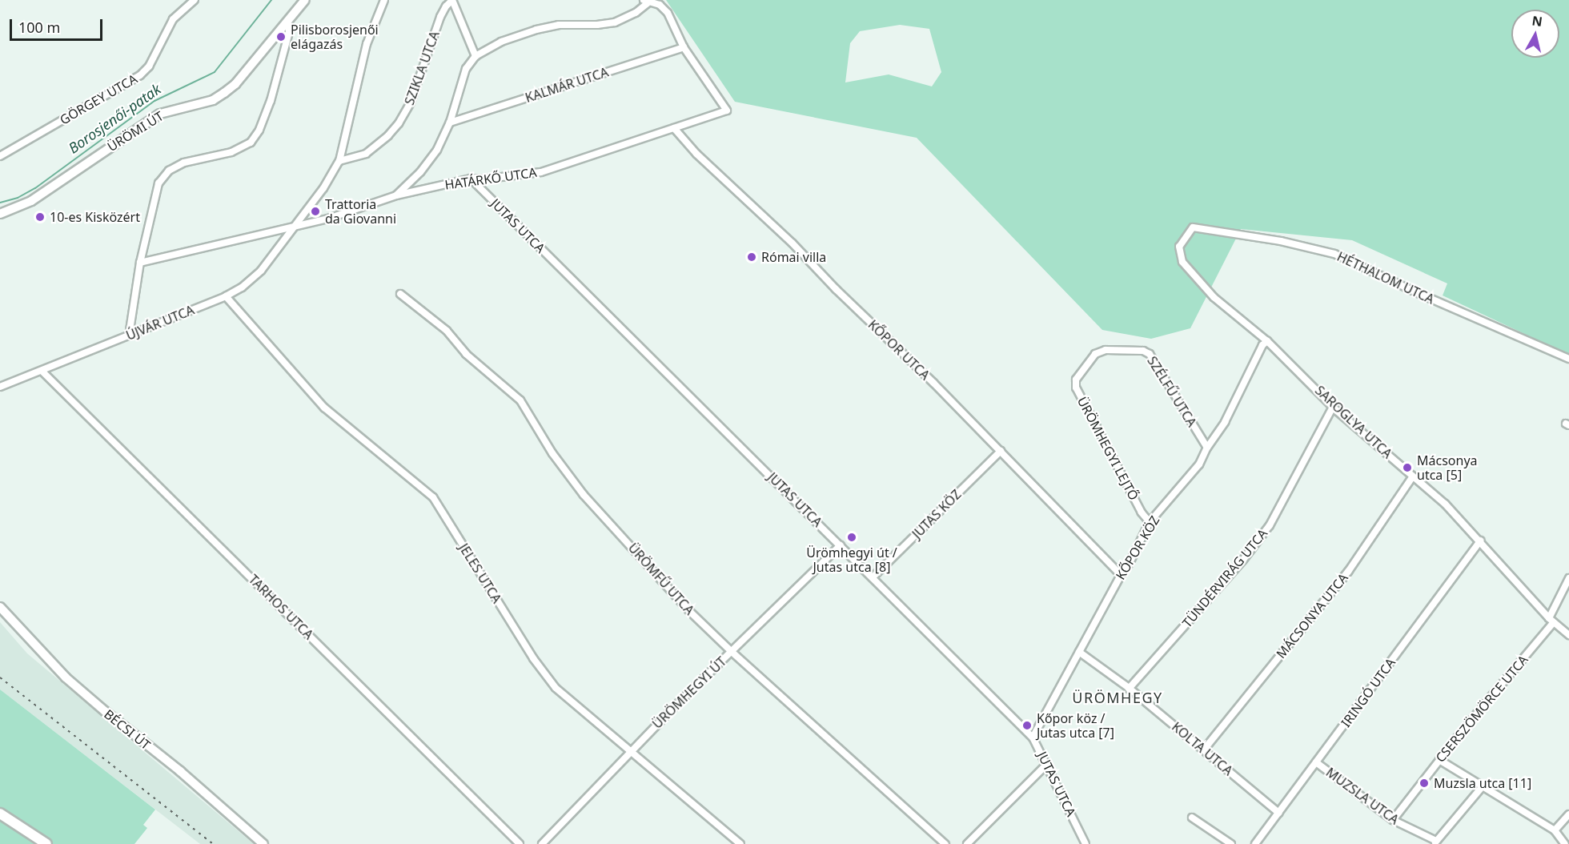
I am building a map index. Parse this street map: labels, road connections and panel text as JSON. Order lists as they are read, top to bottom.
{
  "streets": {
    "main road": ["ÜRÖMI ÚT", "BÉCSI ÚT"],
    "street": [
      "SZIKLA UTCA",
      "KALMÁR UTCA",
      "GÖRGEY UTCA",
      "HATÁRKŐ UTCA",
      "JUTAS UTCA",
      "HÉTHALOM UTCA",
      "ÚJVÁR UTCA",
      "KŐPOR UTCA",
      "SZÉLFŰ UTCA",
      "SAROGLYA UTCA",
      "ÜRÖMHEGYI LEJTŐ",
      "JUTAS KÖZ",
      "KŐPOR KÖZ",
      "JELES UTCA",
      "TÜNDÉRVIRÁG UTCA",
      "ÜRÖMFŰ UTCA",
      "TARHOS UTCA",
      "MÁCSONYA UTCA",
      "ÜRÖMHEGYI ÚT",
      "IRINGÓ UTCA",
      "CSERSZÖMÖRCE UTCA",
      "KOLTA UTCA",
      "MUZSLA UTCA"
    ]
  },
  "crossings": [
    ["SZIKLA UTCA", "ÚJVÁR UTCA"],
    ["KALMÁR UTCA", "HATÁRKŐ UTCA"],
    ["HATÁRKŐ UTCA", "JUTAS UTCA"],
    ["HATÁRKŐ UTCA", "ÚJVÁR UTCA"],
    ["HATÁRKŐ UTCA", "KŐPOR UTCA"],
    ["JUTAS UTCA", "JUTAS KÖZ"],
    ["JUTAS UTCA", "KŐPOR KÖZ"],
    ["JUTAS UTCA", "ÜRÖMHEGYI ÚT"],
    ["HÉTHALOM UTCA", "SAROGLYA UTCA"],
    ["ÚJVÁR UTCA", "JELES UTCA"],
    ["ÚJVÁR UTCA", "TARHOS UTCA"],
    ["KŐPOR UTCA", "JUTAS KÖZ"],
    ["KŐPOR UTCA", "KŐPOR KÖZ"],
    ["SZÉLFŰ UTCA", "ÜRÖMHEGYI LEJTŐ"],
    ["SZÉLFŰ UTCA", "KŐPOR KÖZ"],
    ["SAROGLYA UTCA", "KŐPOR KÖZ"],
    ["SAROGLYA UTCA", "TÜNDÉRVIRÁG UTCA"],
    ["SAROGLYA UTCA", "MÁCSONYA UTCA"],
    ["SAROGLYA UTCA", "IRINGÓ UTCA"],
    ["SAROGLYA UTCA", "CSERSZÖMÖRCE UTCA"],
    ["ÜRÖMHEGYI LEJTŐ", "KŐPOR KÖZ"],
    ["KŐPOR KÖZ", "KOLTA UTCA"],
    ["JELES UTCA", "ÜRÖMHEGYI ÚT"],
    ["TÜNDÉRVIRÁG UTCA", "KOLTA UTCA"],
    ["ÜRÖMFŰ UTCA", "ÜRÖMHEGYI ÚT"],
    ["MÁCSONYA UTCA", "KOLTA UTCA"],
    ["IRINGÓ UTCA", "KOLTA UTCA"],
    ["IRINGÓ UTCA", "MUZSLA UTCA"],
    ["CSERSZÖMÖRCE UTCA", "MUZSLA UTCA"]
  ],
  "districts": ["ÜRÖMHEGY"],
  "water": ["Borosjenői-patak"],
  "places": [
    "Pilisborosjenői elágazás",
    "Trattoria da Giovanni",
    "10-es Kisközért",
    "Római villa",
    "Mácsonya utca [5]",
    "Ürömhegyi út / Jutas utca [8]",
    "Kőpor köz / Jutas utca [7]",
    "Muzsla utca [11]"
  ],
  "scale_bar": "100 m",
  "north": "top"
}
